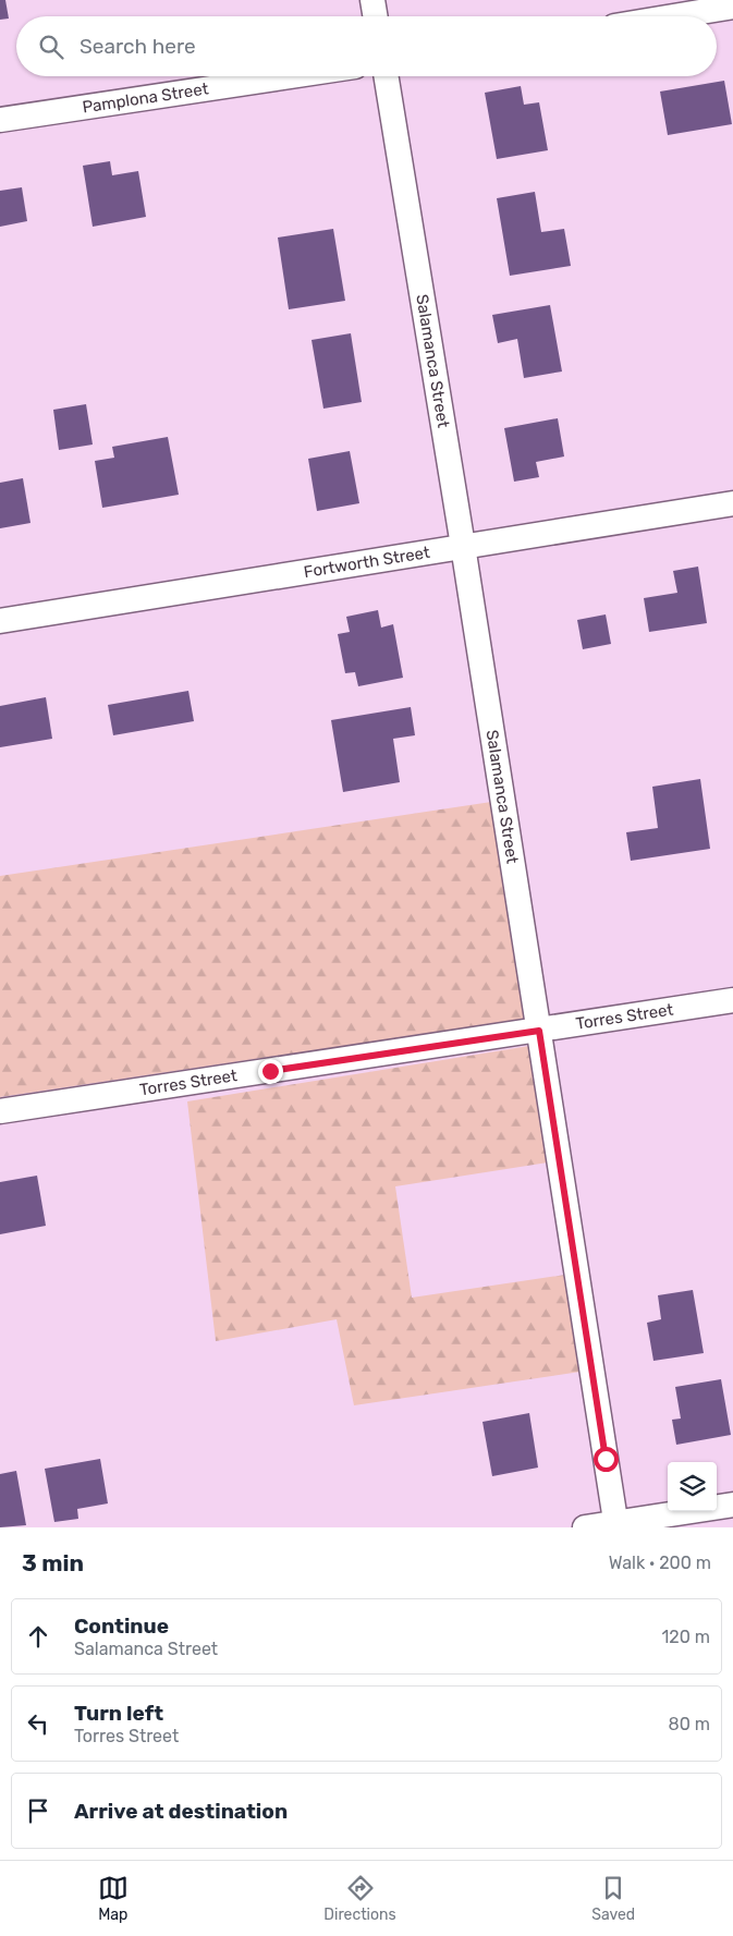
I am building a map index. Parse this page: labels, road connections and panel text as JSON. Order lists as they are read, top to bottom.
{
  "streets": {
    "street": [
      "Pamplona Street",
      "Salamanca Street",
      "Fortworth Street",
      "Torres Street"
    ]
  },
  "crossings": [
    ["Salamanca Street", "Fortworth Street"],
    ["Salamanca Street", "Torres Street"]
  ],
  "page": {
    "search": "Search here",
    "heading": ["3 min", "Walk · 200 m"],
    "list": [
      ["Continue", "Salamanca Street", "120 m"],
      ["Turn left", "Torres Street", "80 m"],
      "Arrive at destination"
    ],
    "nav": ["Map", "Directions", "Saved"]
  }
}
